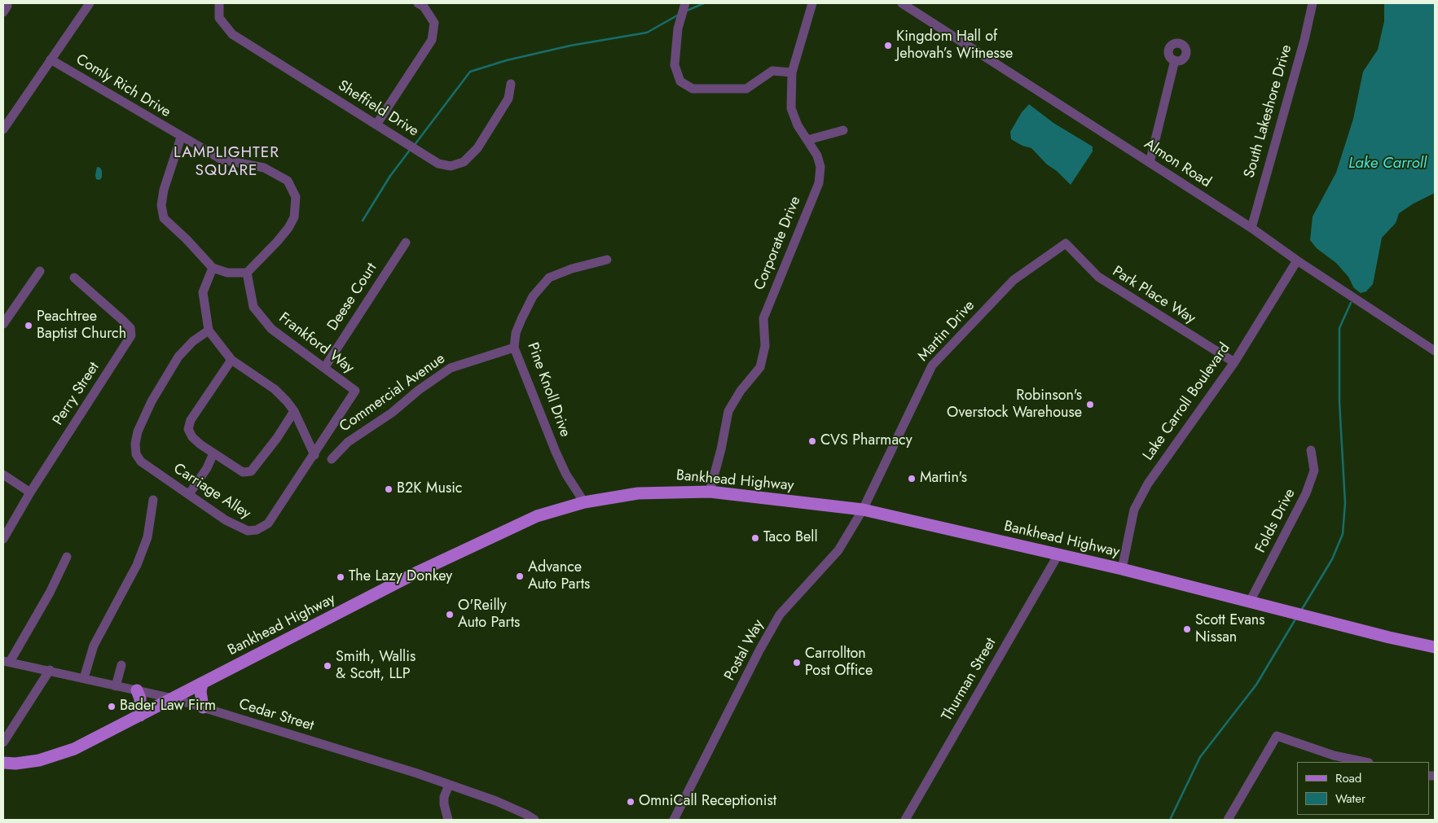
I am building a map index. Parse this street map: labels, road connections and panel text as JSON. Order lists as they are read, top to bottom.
{
  "streets": {
    "main road": ["Bankhead Highway"],
    "street": [
      "Comly Rich Drive",
      "Sheffield Drive",
      "South Lakeshore Drive",
      "Almon Road",
      "Corporate Drive",
      "Park Place Way",
      "Deese Court",
      "Martin Drive",
      "Frankford Way",
      "Pine Knoll Drive",
      "Commercial Avenue",
      "Perry Street",
      "Lake Carroll Boulevard",
      "Carriage Alley",
      "Folds Drive",
      "Postal Way",
      "Thurman Street",
      "Cedar Street"
    ]
  },
  "crossings": [
    ["Comly Rich Drive", "Frankford Way"],
    ["South Lakeshore Drive", "Almon Road"],
    ["Almon Road", "Lake Carroll Boulevard"],
    ["Corporate Drive", "Bankhead Highway"],
    ["Park Place Way", "Martin Drive"],
    ["Park Place Way", "Lake Carroll Boulevard"],
    ["Deese Court", "Frankford Way"],
    ["Martin Drive", "Bankhead Highway"],
    ["Martin Drive", "Postal Way"],
    ["Frankford Way", "Carriage Alley"],
    ["Pine Knoll Drive", "Commercial Avenue"],
    ["Pine Knoll Drive", "Bankhead Highway"],
    ["Lake Carroll Boulevard", "Bankhead Highway"],
    ["Bankhead Highway", "Folds Drive"],
    ["Bankhead Highway", "Postal Way"],
    ["Bankhead Highway", "Thurman Street"],
    ["Bankhead Highway", "Cedar Street"]
  ],
  "districts": ["LAMPLIGHTER SQUARE"],
  "water": ["Lake Carroll"],
  "places": [
    "Kingdom Hall of Jehovah’s Witnesse",
    "Peachtree Baptist Church",
    "Robinson's Overstock Warehouse",
    "CVS Pharmacy",
    "Martin's",
    "B2K Music",
    "Taco Bell",
    "Advance Auto Parts",
    "The Lazy Donkey",
    "O'Reilly Auto Parts",
    "Scott Evans Nissan",
    "Carrollton Post Office",
    "Smith, Wallis & Scott, LLP",
    "Bader Law Firm",
    "OmniCall Receptionist"
  ],
  "legend": ["Road", "Water"]
}
